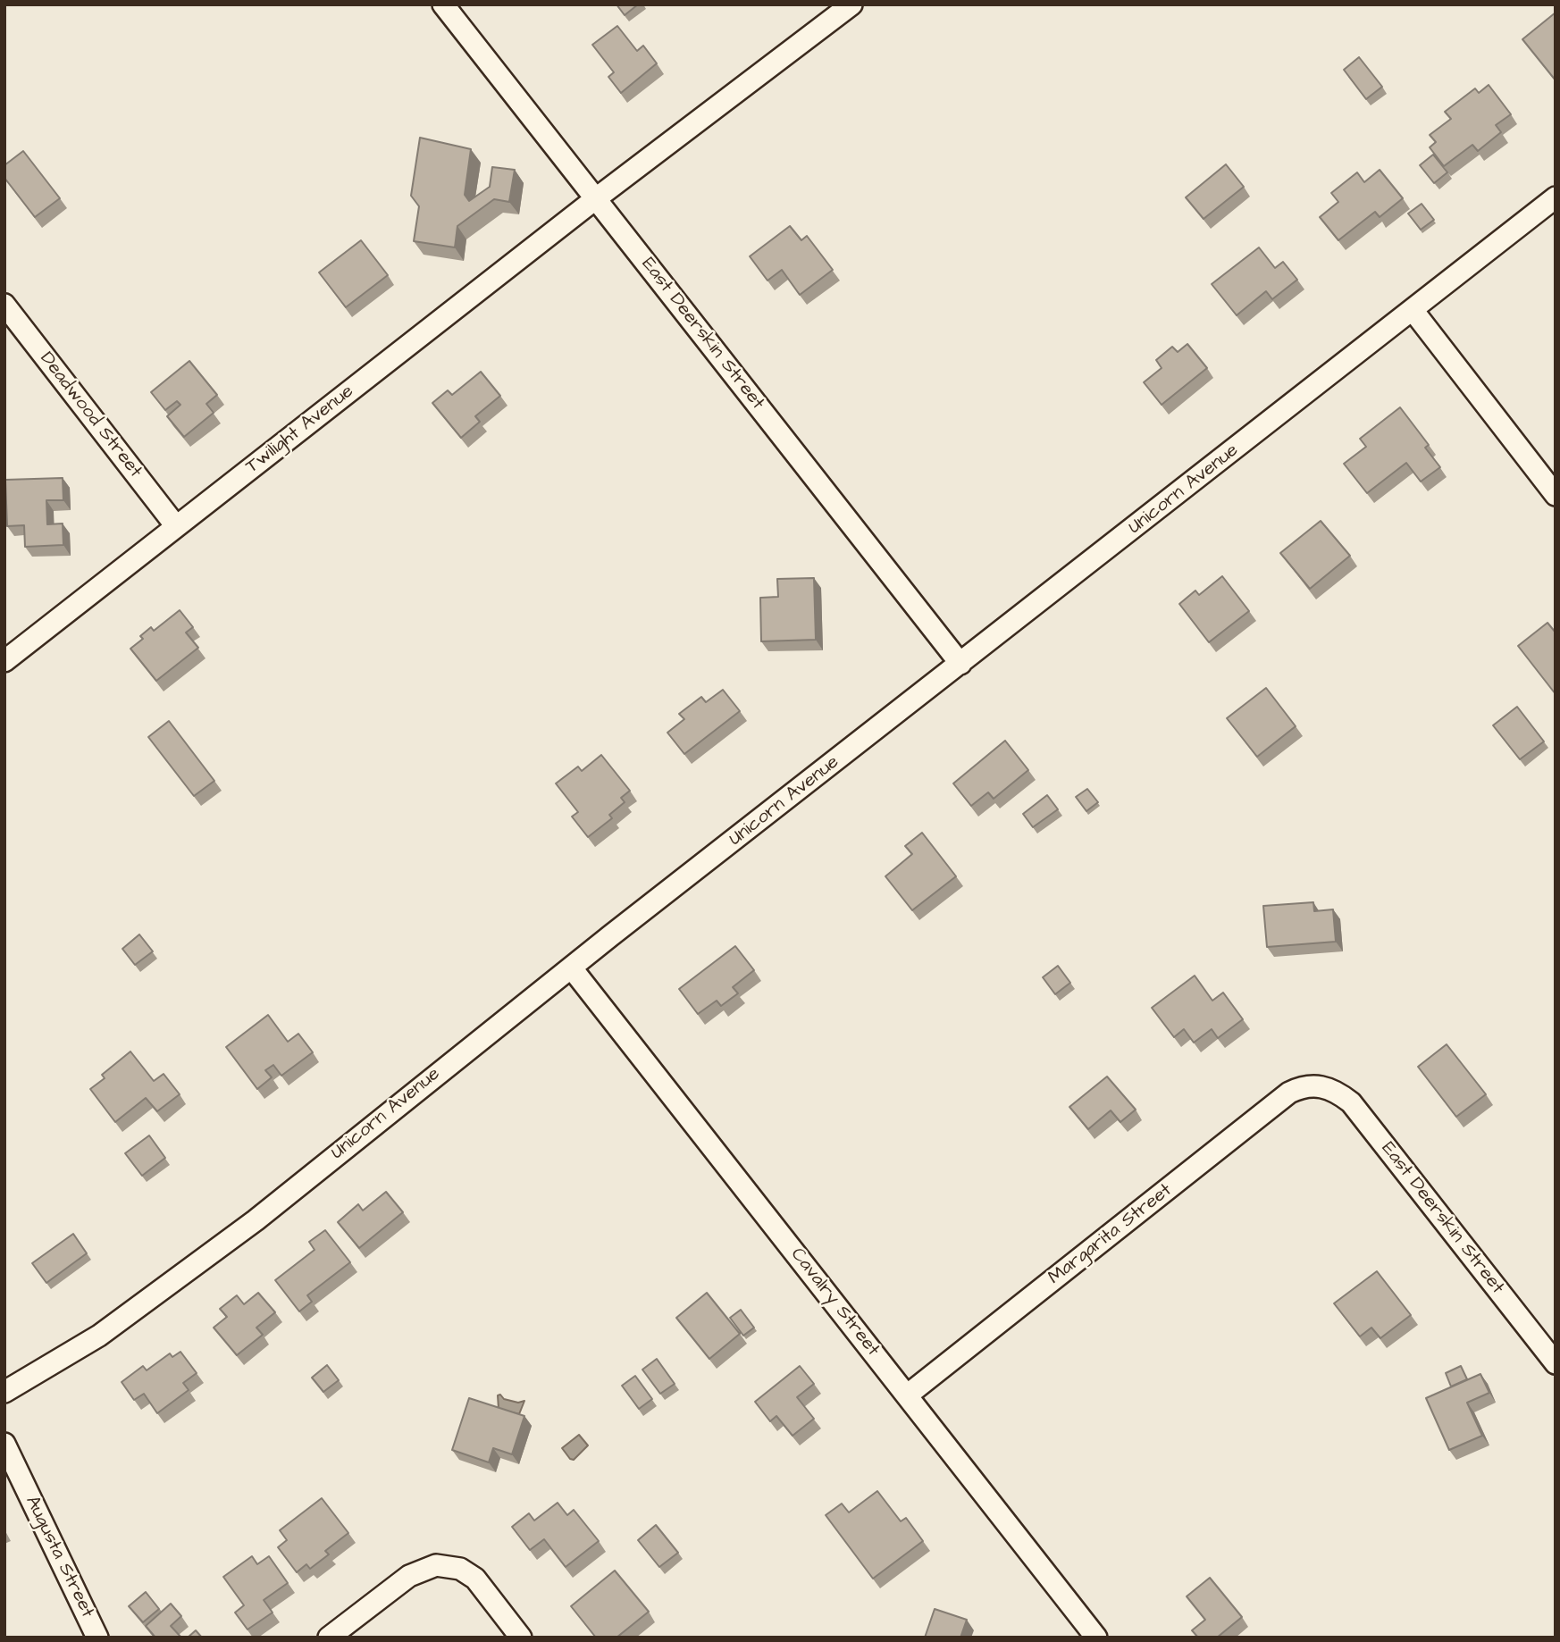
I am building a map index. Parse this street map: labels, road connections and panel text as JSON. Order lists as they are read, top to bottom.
{
  "streets": {
    "street": [
      "East Deerskin Street",
      "Deadwood Street",
      "Twilight Avenue",
      "Unicorn Avenue",
      "Margarita Street",
      "Cavalry Street",
      "Augusta Street"
    ]
  },
  "crossings": [
    ["East Deerskin Street", "Twilight Avenue"],
    ["East Deerskin Street", "Unicorn Avenue"],
    ["East Deerskin Street", "Margarita Street"],
    ["Deadwood Street", "Twilight Avenue"],
    ["Unicorn Avenue", "Cavalry Street"],
    ["Margarita Street", "Cavalry Street"]
  ]
}
